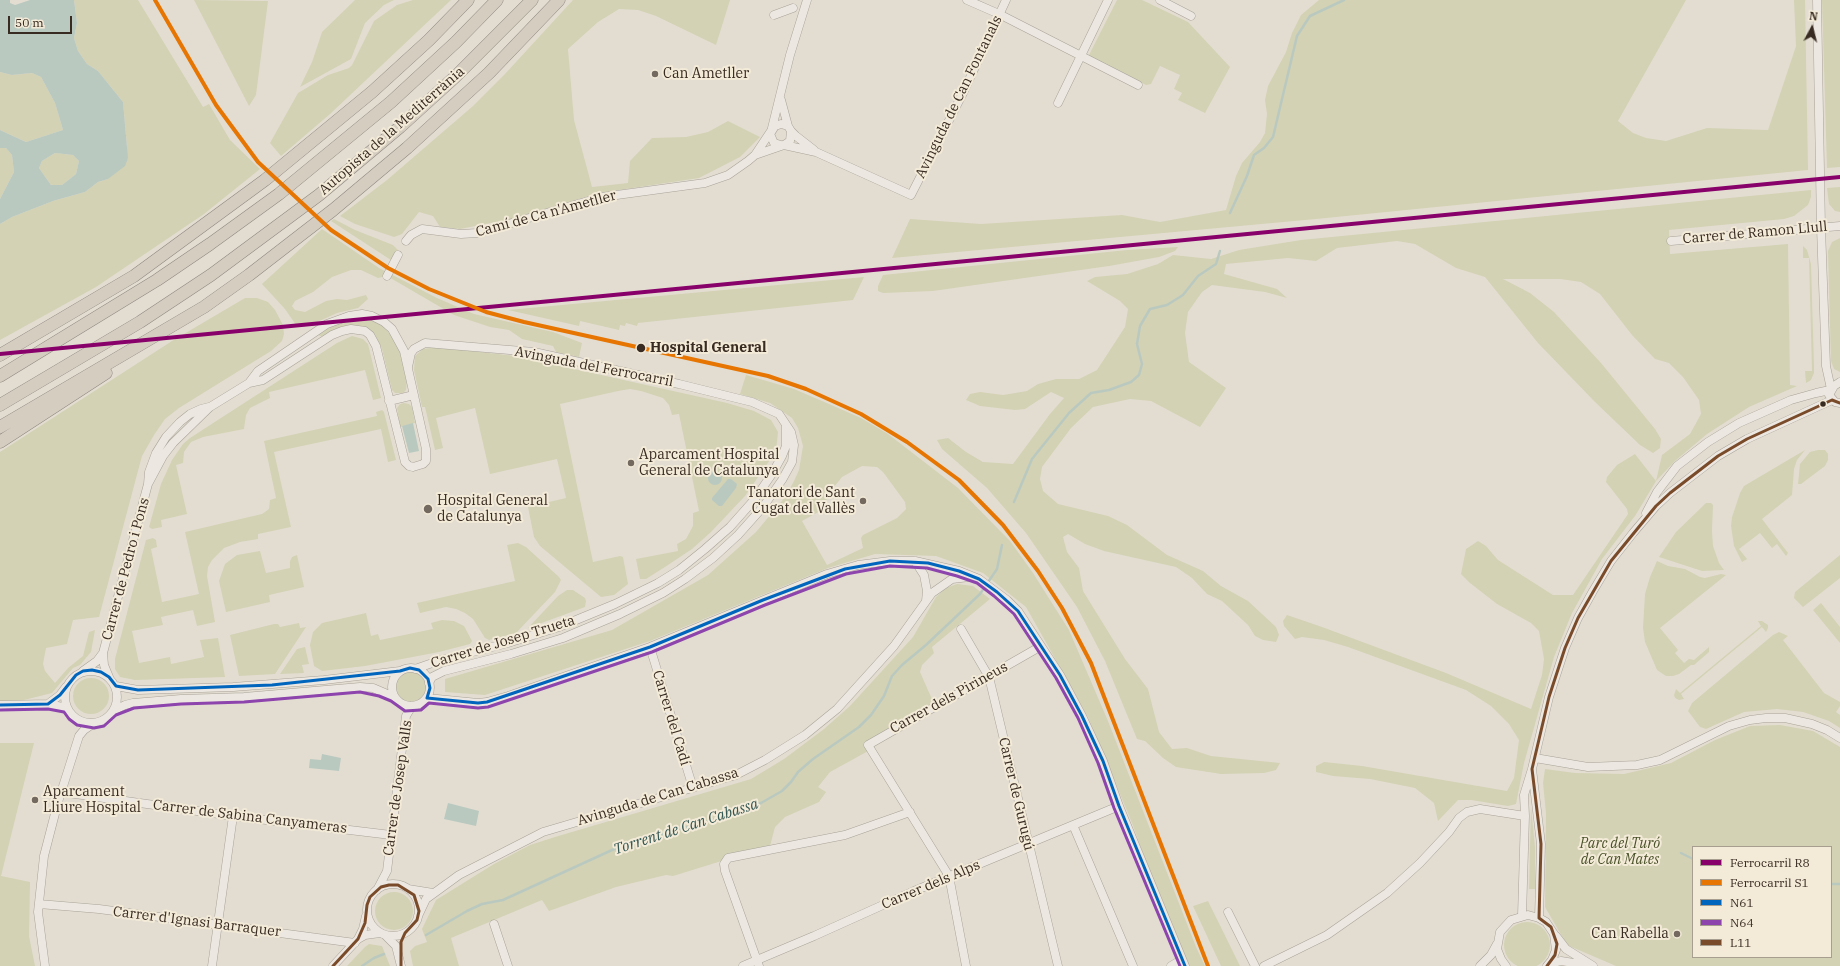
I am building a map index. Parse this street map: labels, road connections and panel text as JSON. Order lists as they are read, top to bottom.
{
  "streets": {
    "highway": ["Autopista de la Mediterrània"],
    "street": [
      "Avinguda de Can Fontanals",
      "Camí de Ca n'Ametller",
      "Carrer de Ramon Llull",
      "Avinguda del Ferrocarril",
      "Carrer de Pedro i Pons",
      "Carrer de Josep Trueta",
      "Carrer dels Pirineus",
      "Carrer del Cadí",
      "Carrer de Josep Valls",
      "Carrer de Gurugú",
      "Avinguda de Can Cabassa",
      "Carrer de Sabina Canyameras",
      "Carrer dels Alps",
      "Carrer d'Ignasi Barraquer"
    ]
  },
  "crossings": [
    ["Avinguda del Ferrocarril", "Carrer de Pedro i Pons"],
    ["Avinguda del Ferrocarril", "Carrer de Josep Trueta"],
    ["Carrer de Josep Trueta", "Carrer de Josep Valls"],
    ["Carrer dels Pirineus", "Carrer de Gurugú"],
    ["Carrer del Cadí", "Avinguda de Can Cabassa"],
    ["Carrer de Josep Valls", "Avinguda de Can Cabassa"],
    ["Carrer de Josep Valls", "Carrer de Sabina Canyameras"],
    ["Carrer de Gurugú", "Carrer dels Alps"]
  ],
  "water": ["Torrent de Can Cabassa"],
  "parks": ["Parc del Turó de Can Mates"],
  "places": [
    "Can Ametller",
    "Hospital General",
    "Aparcament Hospital General de Catalunya",
    "Tanatori de Sant Cugat del Vallès",
    "Hospital General de Catalunya",
    "Aparcament Lliure Hospital",
    "Can Rabella"
  ],
  "lines": [
    "rail line S1",
    "rail line R8",
    "transit line L11",
    "transit line N61",
    "transit line N64"
  ],
  "legend": [
    "Ferrocarril R8",
    "Ferrocarril S1",
    "N61",
    "N64",
    "L11"
  ],
  "scale_bar": "50 m",
  "north": "top"
}
